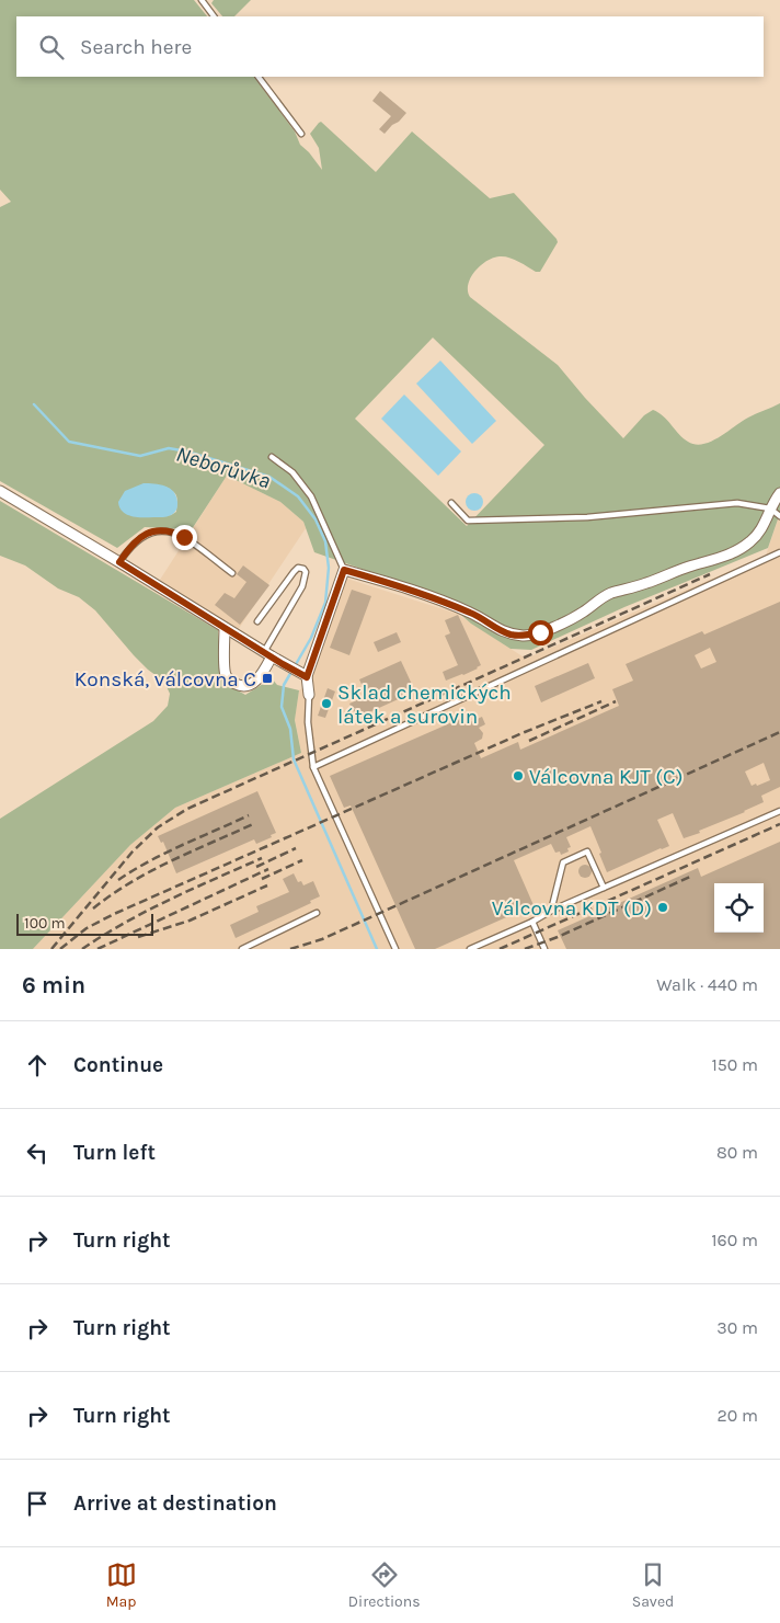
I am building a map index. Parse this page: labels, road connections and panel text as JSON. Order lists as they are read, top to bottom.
{
  "water": ["Neborůvka"],
  "places": {
    "transit": ["Konská, válcovna C"],
    "other": ["Sklad chemických látek a surovin", "Válcovna KJT (C)", "Válcovna KDT (D)"]
  },
  "scale_bar": "100 m",
  "page": {
    "search": "Search here",
    "scale": "100 m",
    "heading": ["6 min", "Walk · 440 m"],
    "list": [
      ["Continue", "150 m"],
      ["Turn left", "80 m"],
      ["Turn right", "160 m"],
      ["Turn right", "30 m"],
      ["Turn right", "20 m"],
      "Arrive at destination"
    ],
    "nav": ["Map", "Directions", "Saved"]
  }
}
